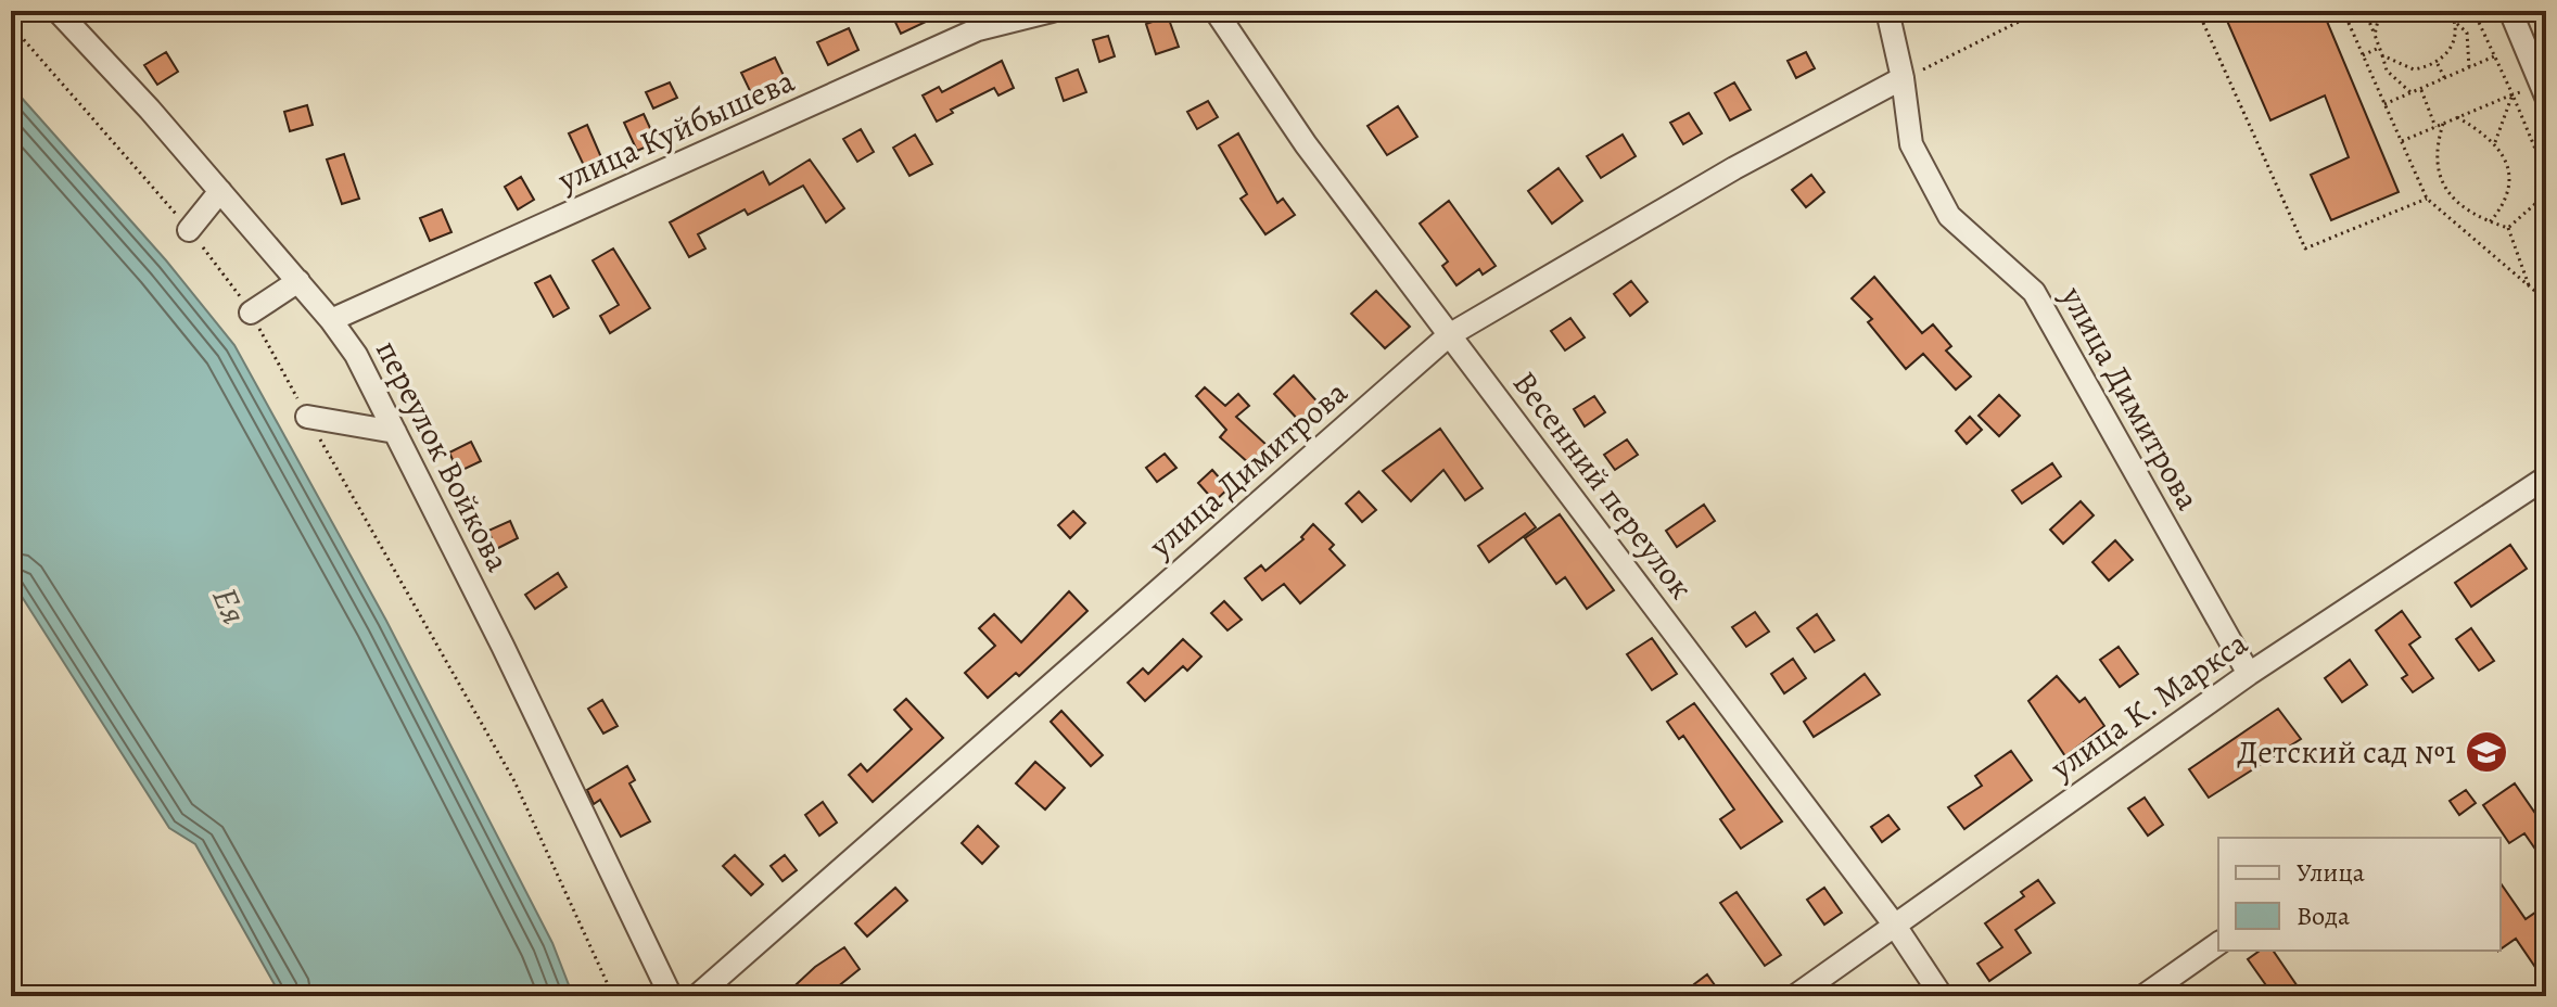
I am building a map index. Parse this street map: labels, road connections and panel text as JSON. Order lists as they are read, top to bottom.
{
  "streets": {
    "street": [
      "улица Куйбышева",
      "улица Димитрова",
      "переулок Войкова",
      "Весенний переулок",
      "улица К. Маркса"
    ]
  },
  "crossings": [
    ["улица Куйбышева", "переулок Войкова"],
    ["улица Димитрова", "Весенний переулок"],
    ["улица Димитрова", "улица К. Маркса"],
    ["Весенний переулок", "улица К. Маркса"]
  ],
  "water": ["Ея"],
  "places": {
    "school or university": ["Детский сад №1"]
  },
  "legend": ["Улица", "Вода"]
}
